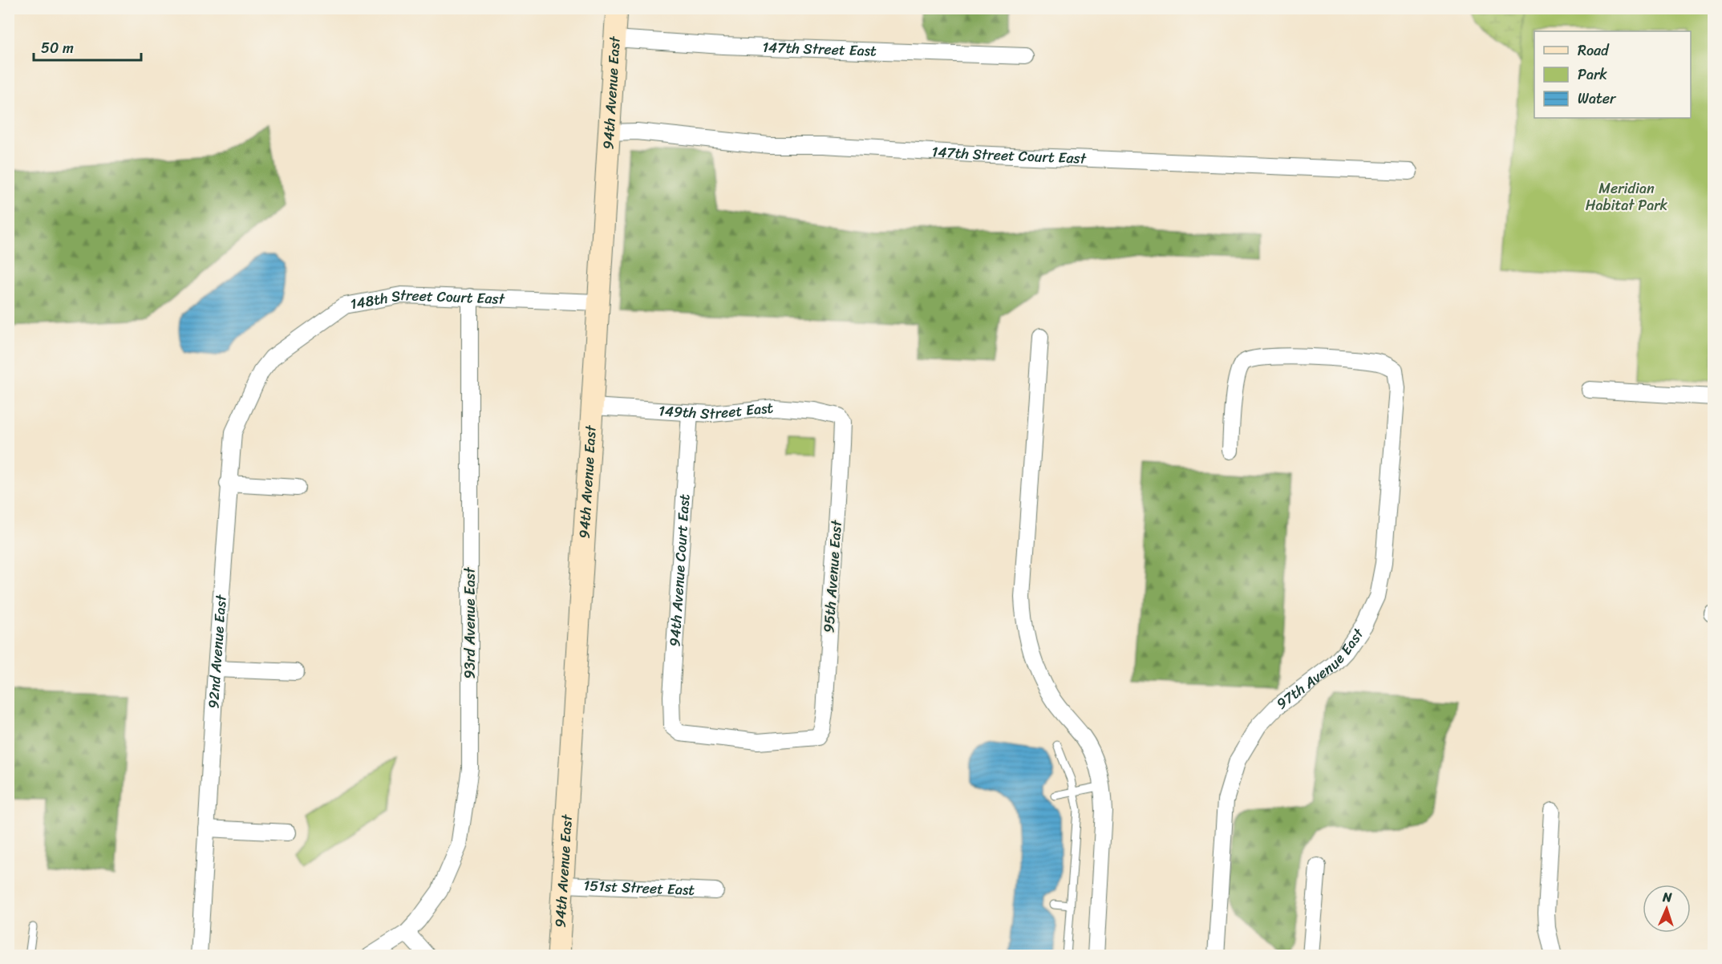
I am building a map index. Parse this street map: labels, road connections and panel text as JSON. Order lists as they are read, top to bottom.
{
  "streets": {
    "main road": ["94th Avenue East"],
    "street": [
      "147th Street East",
      "147th Street Court East",
      "148th Street Court East",
      "149th Street East",
      "94th Avenue Court East",
      "95th Avenue East",
      "93rd Avenue East",
      "92nd Avenue East",
      "97th Avenue East",
      "151st Street East"
    ]
  },
  "crossings": [
    ["147th Street East", "94th Avenue East"],
    ["94th Avenue East", "147th Street Court East"],
    ["94th Avenue East", "148th Street Court East"],
    ["94th Avenue East", "149th Street East"],
    ["94th Avenue East", "151st Street East"],
    ["148th Street Court East", "93rd Avenue East"],
    ["148th Street Court East", "92nd Avenue East"],
    ["149th Street East", "94th Avenue Court East"],
    ["149th Street East", "95th Avenue East"],
    ["94th Avenue Court East", "95th Avenue East"]
  ],
  "parks": ["Meridian Habitat Park"],
  "legend": ["Road", "Park", "Water"],
  "scale_bar": "50 m",
  "north": "top"
}
